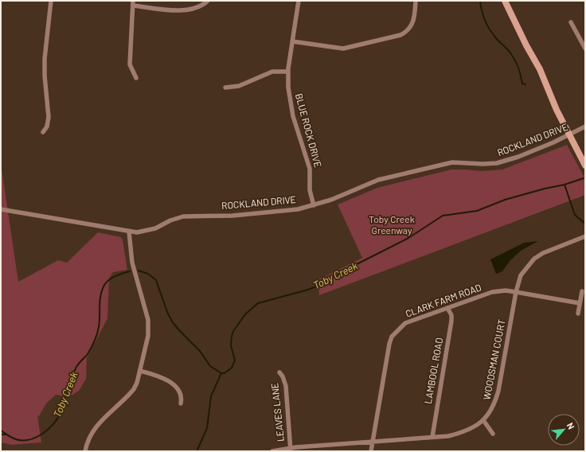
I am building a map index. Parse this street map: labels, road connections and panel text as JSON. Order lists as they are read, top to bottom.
{
  "streets": {
    "street": [
      "BLUE ROCK DRIVE",
      "ROCKLAND DRIVE",
      "CLARK FARM ROAD",
      "WOODSMAN COURT",
      "LAMBOOL ROAD",
      "LEAVES LANE"
    ]
  },
  "crossings": [
    ["BLUE ROCK DRIVE", "ROCKLAND DRIVE"],
    ["CLARK FARM ROAD", "WOODSMAN COURT"],
    ["CLARK FARM ROAD", "LAMBOOL ROAD"],
    ["WOODSMAN COURT", "LAMBOOL ROAD"],
    ["WOODSMAN COURT", "LEAVES LANE"]
  ],
  "water": ["Toby Creek"],
  "parks": ["Toby Creek Greenway"],
  "north": "top right"
}
